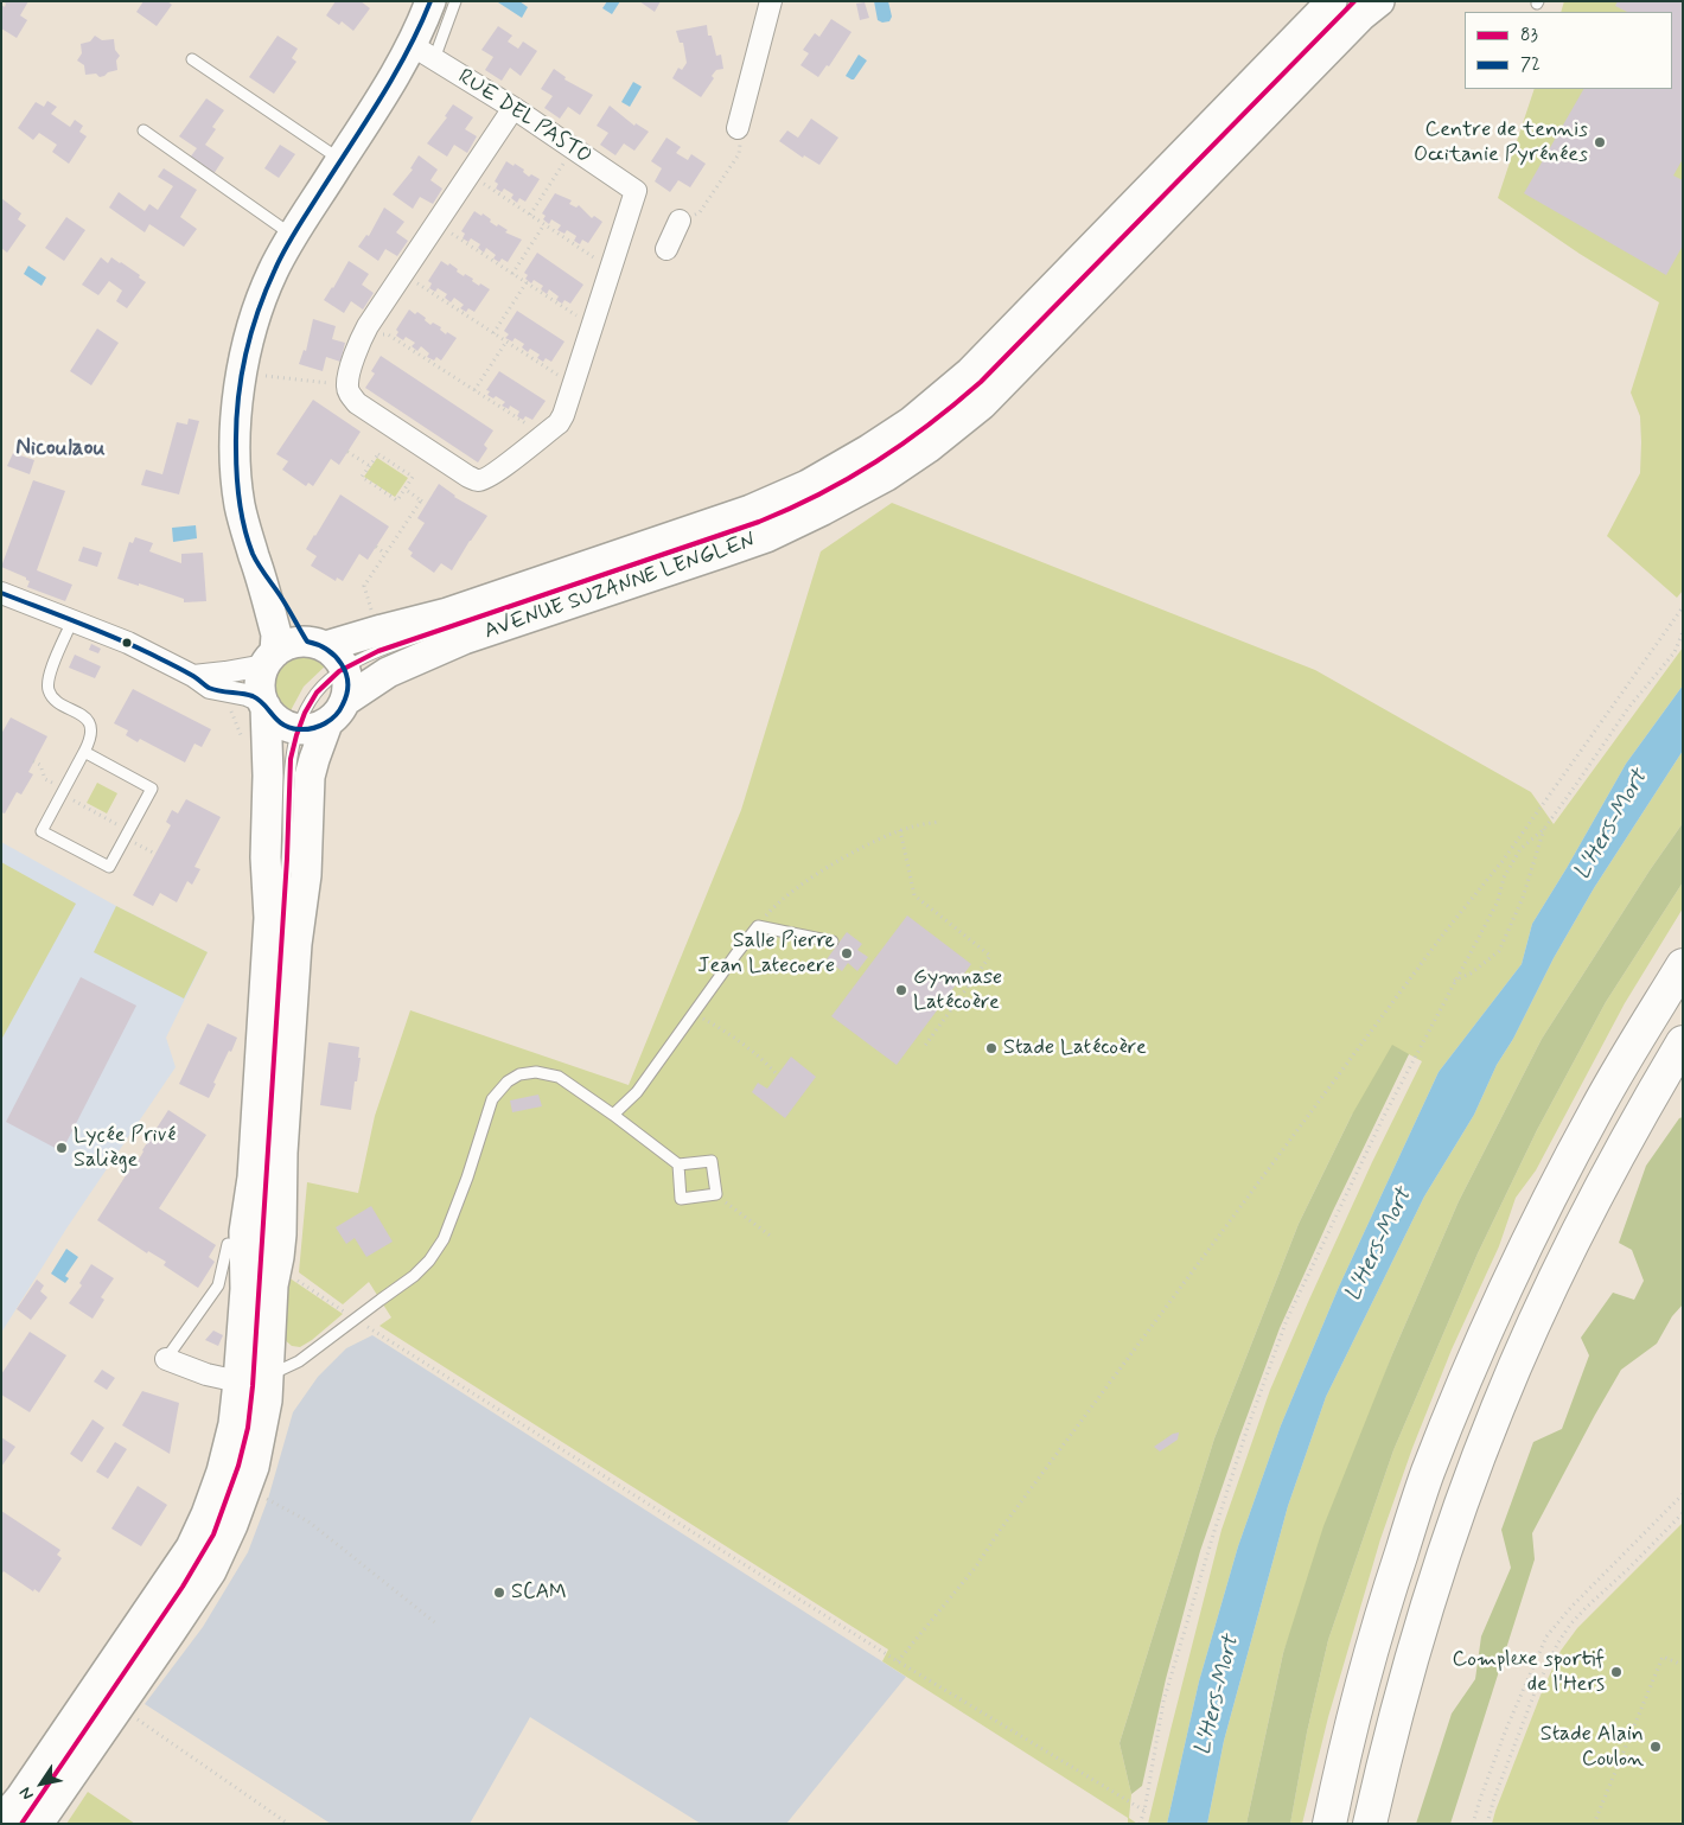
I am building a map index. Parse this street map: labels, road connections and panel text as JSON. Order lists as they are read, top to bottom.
{
  "streets": {
    "street": ["RUE DEL PASTO", "AVENUE SUZANNE LENGLEN"]
  },
  "districts": ["Nicoulaou"],
  "water": ["L'Hers-Mort"],
  "places": [
    "Centre de tennis Occitanie Pyrénées",
    "Salle Pierre Jean Latecoere",
    "Gymnase Latécoère",
    "Stade Latécoère",
    "Lycée Privé Saliège",
    "SCAM",
    "Complexe sportif de l'Hers",
    "Stade Alain Coulon"
  ],
  "lines": ["transit line 83", "transit line 72"],
  "legend": ["83", "72"],
  "north": "bottom left"
}
